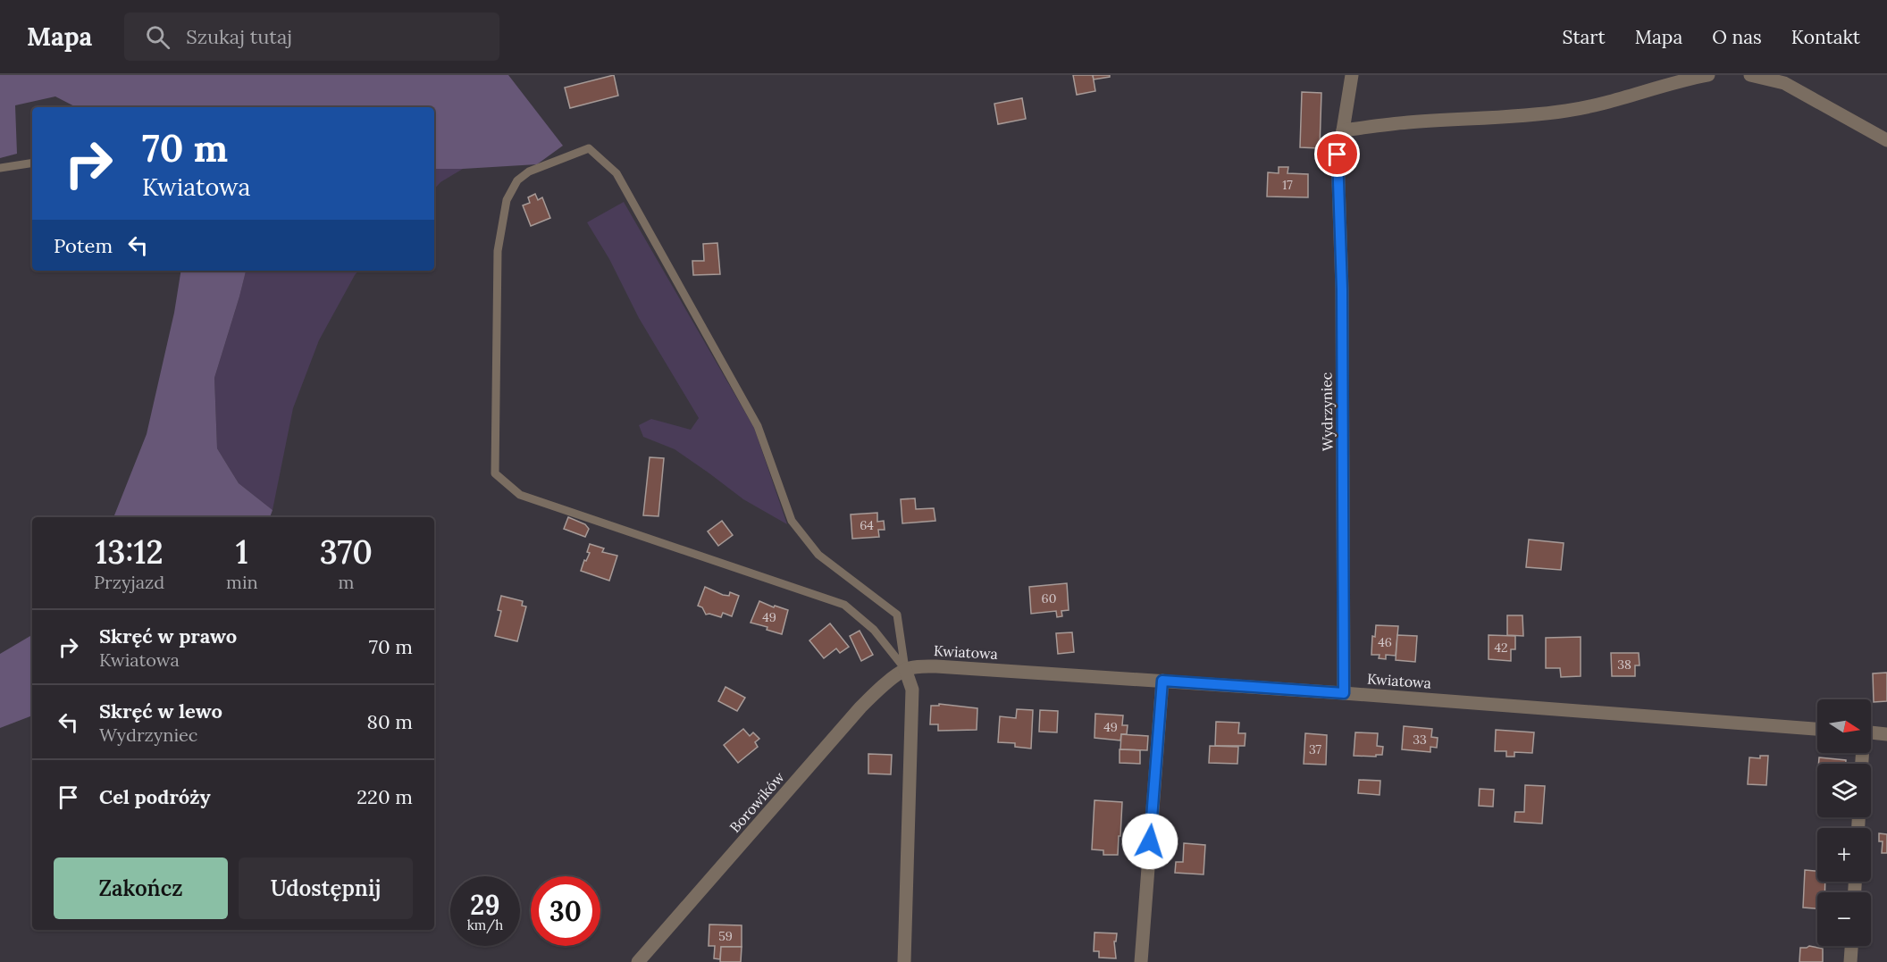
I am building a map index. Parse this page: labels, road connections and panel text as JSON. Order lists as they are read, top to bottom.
{
  "streets": {
    "street": ["Wydrzyniec", "Kwiatowa", "Borowików"]
  },
  "crossings": [
    ["Wydrzyniec", "Kwiatowa"],
    ["Kwiatowa", "Borowików"]
  ],
  "house_numbers": [
    "17",
    "64",
    "60",
    "49",
    "46",
    "42",
    "38",
    "49",
    "33",
    "37",
    "59"
  ],
  "north": "right",
  "page": {
    "header": "Mapa",
    "search": "Szukaj tutaj",
    "nav": [
      "Start",
      "Mapa",
      "O nas",
      "Kontakt"
    ],
    "turn": ["70 m", "Kwiatowa"],
    "then": "Potem",
    "eta": [
      "13:12",
      "Przyjazd",
      "1",
      "min",
      "370",
      "m"
    ],
    "list": [
      {
        "name": "Skręć w prawo",
        "note": "Kwiatowa",
        "value": "70 m"
      },
      {
        "name": "Skręć w lewo",
        "note": "Wydrzyniec",
        "value": "80 m"
      },
      {
        "name": "Cel podróży",
        "value": "220 m"
      }
    ],
    "map_buttons": ["+", "−"],
    "buttons": ["Zakończ", "Udostępnij"],
    "speed": "29 km/h",
    "limit": "30"
  }
}
